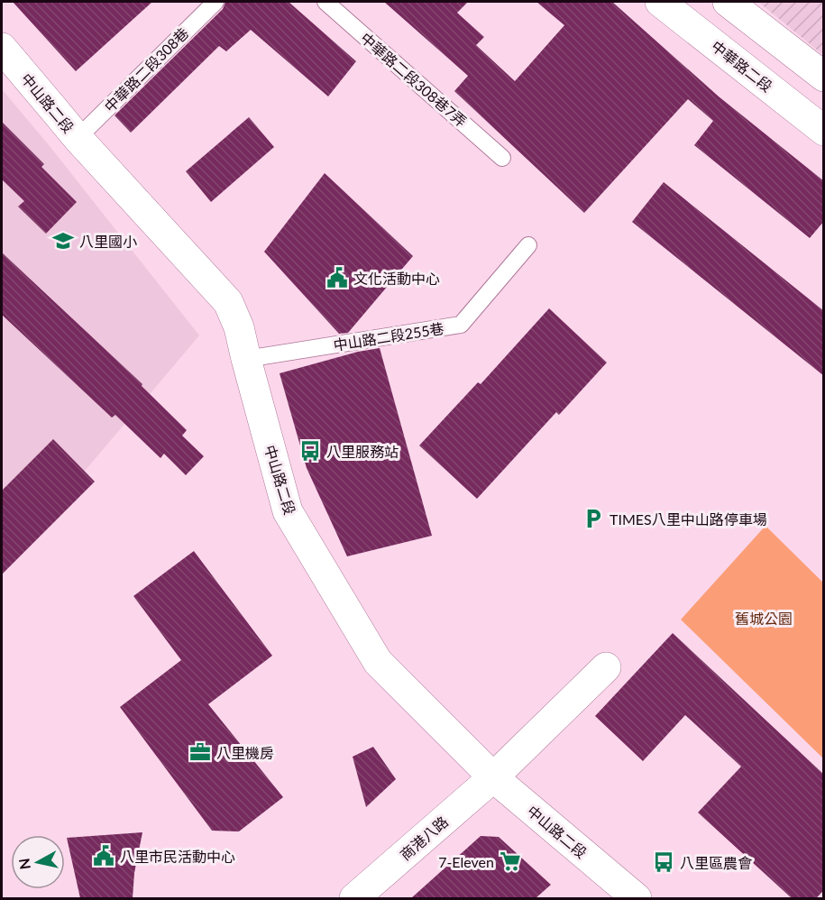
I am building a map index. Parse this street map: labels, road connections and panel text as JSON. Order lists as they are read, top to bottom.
{
  "streets": {
    "main road": ["中華路二段", "中山路二段", "商港八路"],
    "lane": ["中華路二段308巷", "中華路二段308巷7弄", "中山路二段255巷"]
  },
  "crossings": [
    ["中華路二段308巷", "中山路二段"],
    ["中山路二段", "中山路二段255巷"],
    ["中山路二段", "商港八路"]
  ],
  "parks": ["舊城公園"],
  "places": {
    "school or university": ["八里國小"],
    "public building": ["文化活動中心", "八里市民活動中心"],
    "bus stop": ["八里服務站", "八里區農會"],
    "parking": ["TIMES八里中山路停車場"],
    "office": ["八里機房"],
    "supermarket": ["7-Eleven"]
  },
  "north": "left"
}
